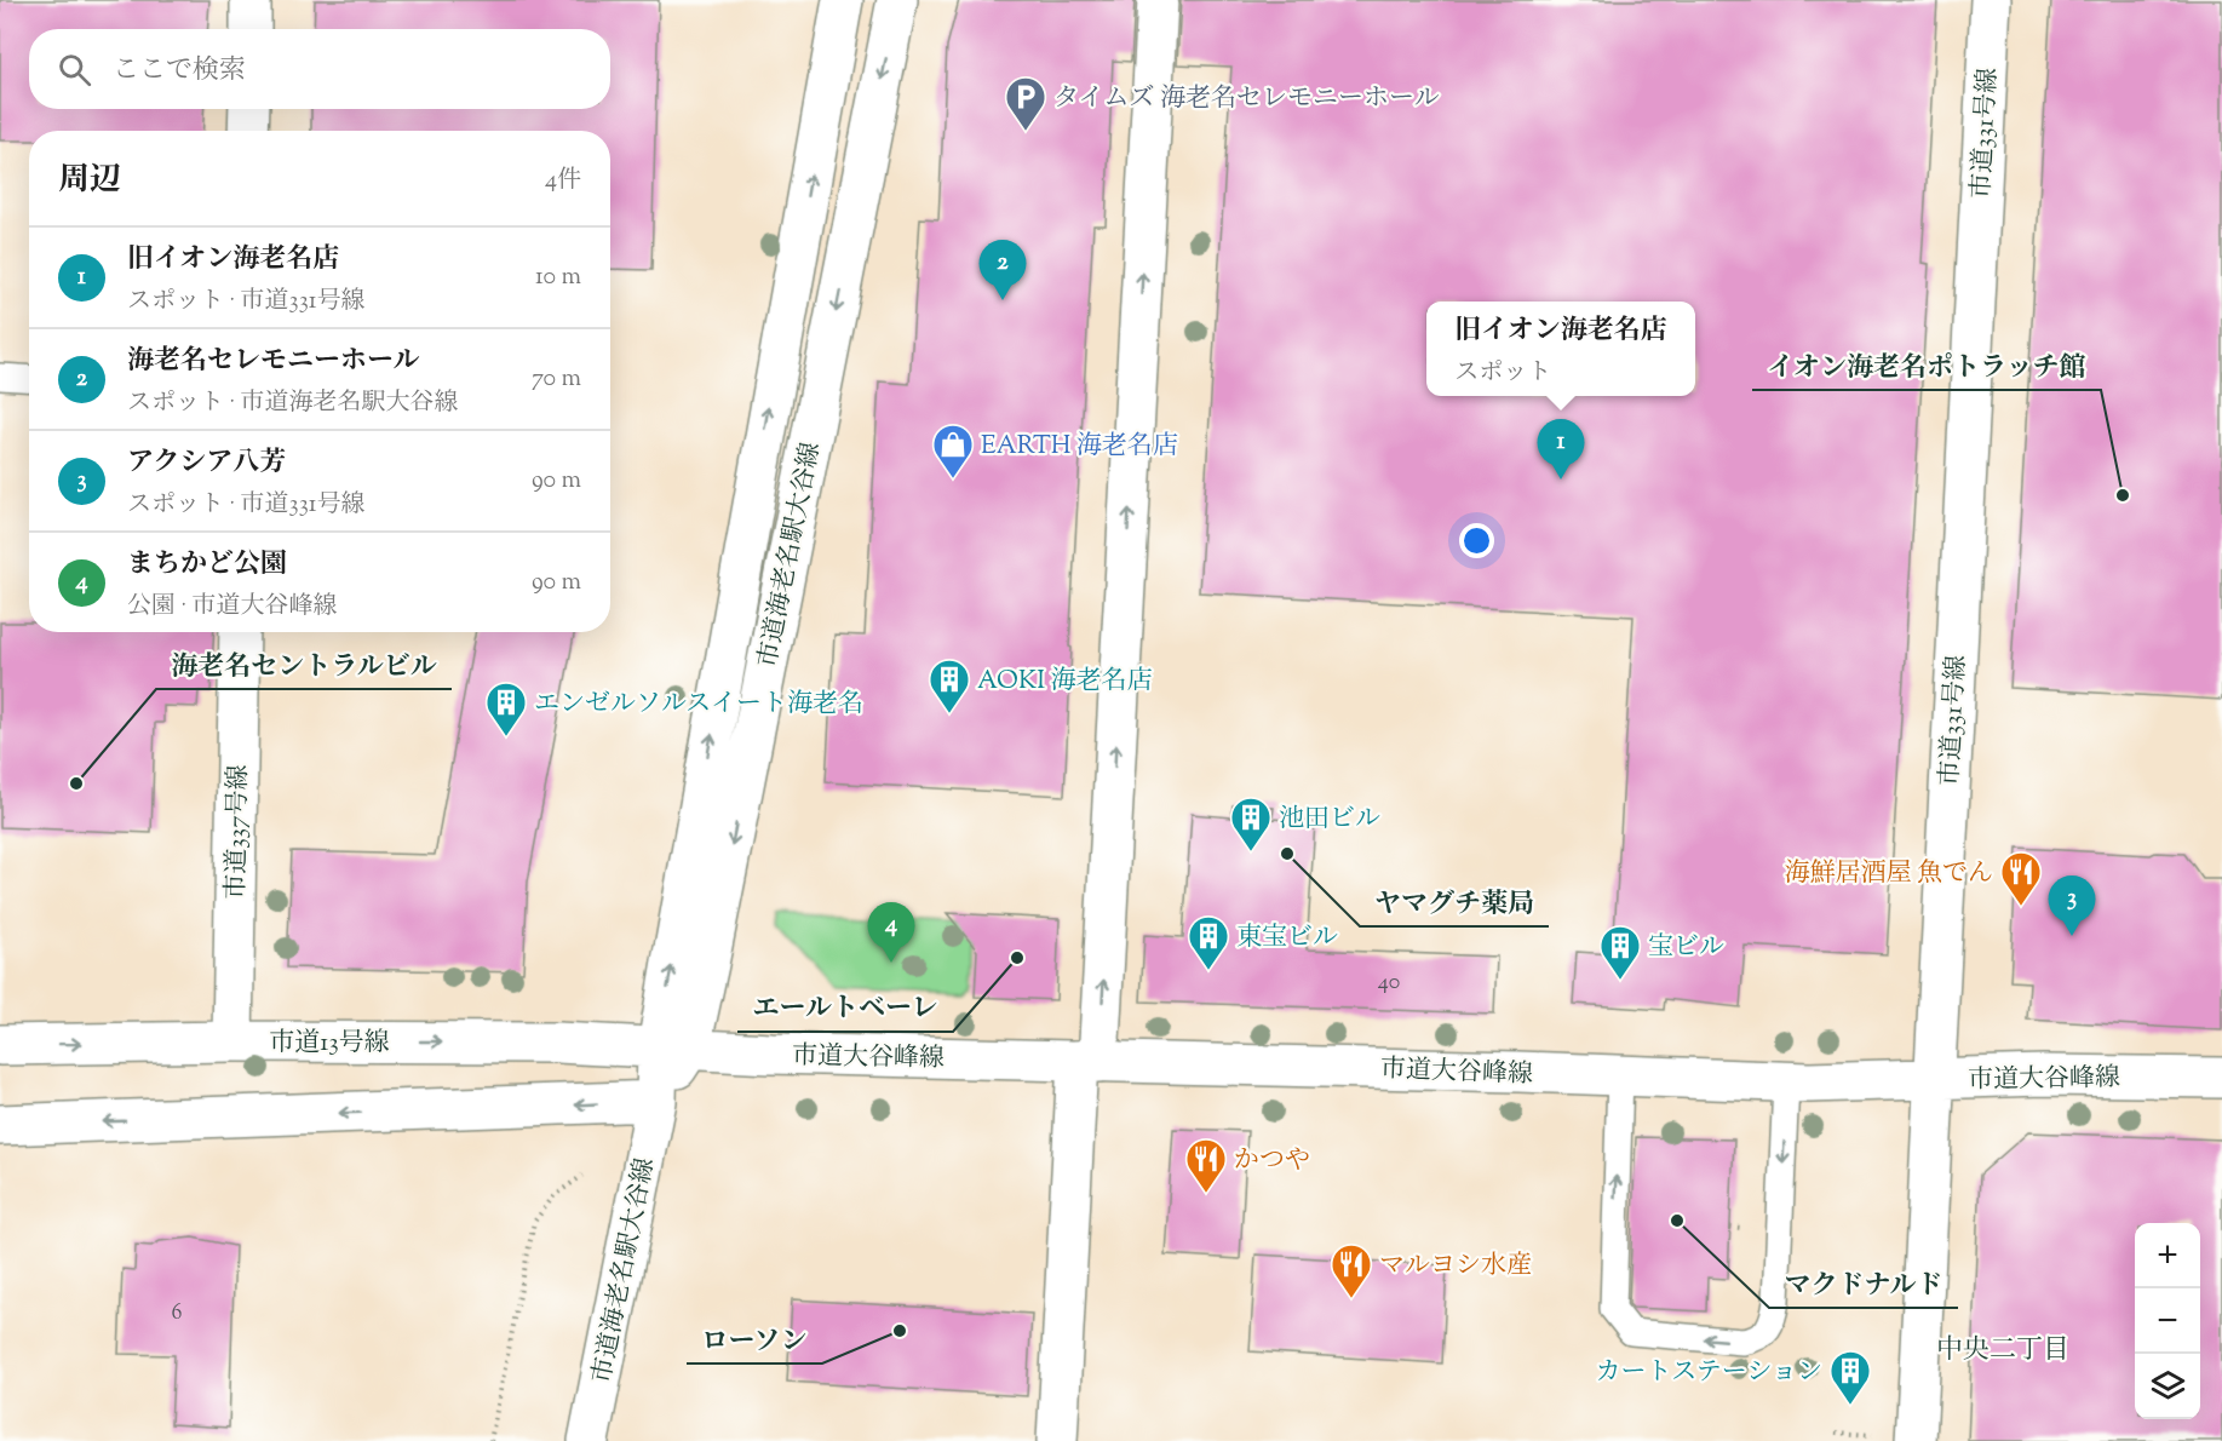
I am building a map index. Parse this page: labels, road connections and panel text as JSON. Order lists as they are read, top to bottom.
{
  "streets": {
    "street": [
      "市道331号線",
      "市道海老名駅大谷線",
      "市道337号線",
      "市道13号線",
      "市道大谷峰線"
    ]
  },
  "crossings": [
    ["市道331号線", "市道大谷峰線"],
    ["市道海老名駅大谷線", "市道13号線"],
    ["市道海老名駅大谷線", "市道大谷峰線"],
    ["市道337号線", "市道13号線"],
    ["市道13号線", "市道大谷峰線"]
  ],
  "districts": ["中央二丁目"],
  "places": {
    "parking": ["タイムズ 海老名セレモニーホール"],
    "shop": ["EARTH 海老名店"],
    "other": [
      "イオン海老名ポトラッチ館",
      "海老名セントラルビル",
      "ヤマグチ薬局",
      "エールトベーレ",
      "マクドナルド",
      "ローソン"
    ],
    "building": [
      "AOKI 海老名店",
      "エンゼルソルスイート海老名",
      "池田ビル",
      "東宝ビル",
      "宝ビル",
      "カートステーション"
    ],
    "restaurant": ["海鮮居酒屋 魚でん", "かつや", "マルヨシ水産"]
  },
  "house_numbers": ["40", "6"],
  "page": {
    "search": "ここで検索",
    "heading": ["周辺", "4件"],
    "list": [
      {
        "mark": "1",
        "name": "旧イオン海老名店",
        "note": "スポット · 市道331号線",
        "value": "10 m"
      },
      {
        "mark": "2",
        "name": "海老名セレモニーホール",
        "note": "スポット · 市道海老名駅大谷線",
        "value": "70 m"
      },
      {
        "mark": "3",
        "name": "アクシア八芳",
        "note": "スポット · 市道331号線",
        "value": "90 m"
      },
      {
        "mark": "4",
        "name": "まちかど公園",
        "note": "公園 · 市道大谷峰線",
        "value": "90 m"
      }
    ],
    "pins": [
      "2",
      "1",
      "3",
      "4"
    ],
    "popup": ["旧イオン海老名店", "スポット"],
    "map_buttons": ["+", "−"]
  }
}
